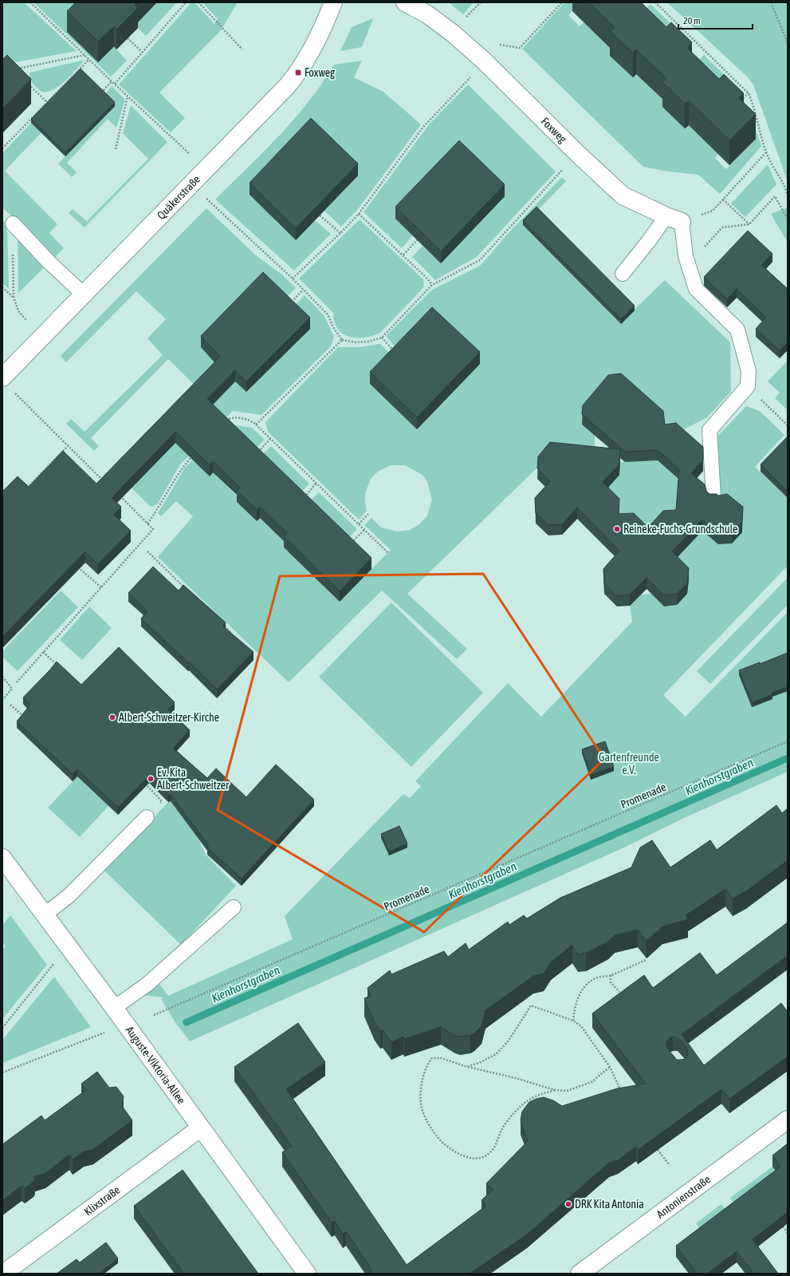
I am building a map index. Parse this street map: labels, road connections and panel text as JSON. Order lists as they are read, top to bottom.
{
  "streets": {
    "street": [
      "Foxweg",
      "Quäkerstraße",
      "Auguste-Viktoria-Allee",
      "Antonienstraße",
      "Klixstraße"
    ],
    "path": ["Promenade"]
  },
  "crossings": [
    ["Auguste-Viktoria-Allee", "Klixstraße"]
  ],
  "water": ["Kienhorstgraben"],
  "parks": ["Gartenfreunde e.V."],
  "places": {
    "transit": ["Foxweg"],
    "other": [
      "Reineke-Fuchs-Grundschule",
      "Albert-Schweitzer-Kirche",
      "Ev. Kita Albert-Schweitzer",
      "DRK Kita Antonia"
    ]
  },
  "scale_bar": "20 m"
}
